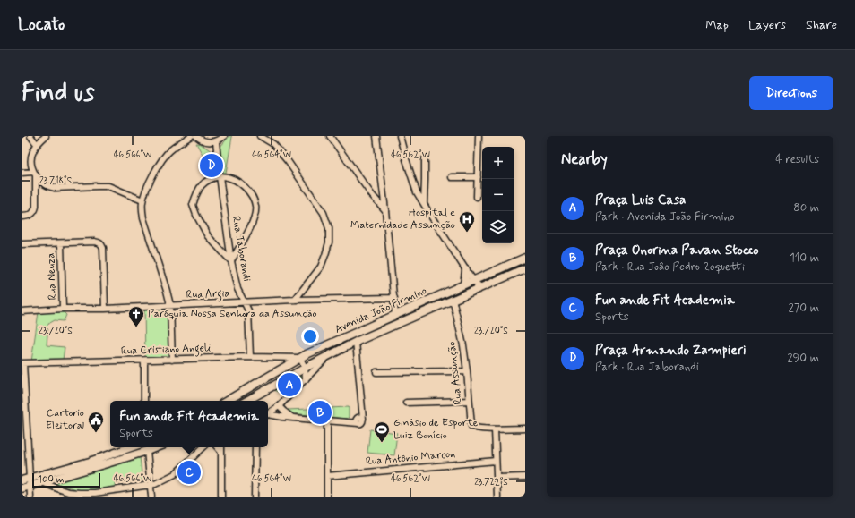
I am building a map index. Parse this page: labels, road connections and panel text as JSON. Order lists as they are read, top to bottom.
{
  "streets": {
    "main road": ["Avenida João Firmino"],
    "street": [
      "Rua Jaborandi",
      "Rua Neuza",
      "Rua Argia",
      "Rua Cristiano Angeli",
      "Rua Assunção",
      "Rua Antônio Marcon"
    ]
  },
  "crossings": [
    ["Rua Jaborandi", "Rua Argia"],
    ["Rua Jaborandi", "Rua Cristiano Angeli"],
    ["Rua Neuza", "Rua Argia"],
    ["Avenida João Firmino", "Rua Cristiano Angeli"],
    ["Avenida João Firmino", "Rua Assunção"]
  ],
  "places": {
    "hospital": ["Hospital e Maternidade Assunção"],
    "church": ["Paróquia Nossa Senhora da Assunção"],
    "public building": ["Cartorio Eleitoral"],
    "sports": ["Ginásio de Esporte Luiz Bonício"]
  },
  "scale_bar": "100 m",
  "page": {
    "header": "Locato",
    "nav": ["Map", "Layers", "Share"],
    "buttons": "Directions",
    "title": "Find us",
    "heading": ["Nearby", "4 results"],
    "map_buttons": ["+", "−"],
    "pins": [
      "D",
      "A",
      "B",
      "C"
    ],
    "list": [
      {
        "mark": "A",
        "name": "Praça Luis Casa",
        "note": "Park · Avenida João Firmino",
        "value": "80 m"
      },
      {
        "mark": "B",
        "name": "Praça Onorina Pavan Stocco",
        "note": "Park · Rua Joâo Pedro Roquetti",
        "value": "110 m"
      },
      {
        "mark": "C",
        "name": "Fun ande Fit Academia",
        "note": "Sports",
        "value": "270 m"
      },
      {
        "mark": "D",
        "name": "Praça Armando Zampieri",
        "note": "Park · Rua Jaborandi",
        "value": "290 m"
      }
    ],
    "popup": ["Fun ande Fit Academia", "Sports"],
    "scale": "100 m"
  },
  "coordinates": [
    "46.566°W",
    "46.564°W",
    "46.562°W",
    "23.718°S",
    "23.720°S",
    "23.722°S"
  ]
}
